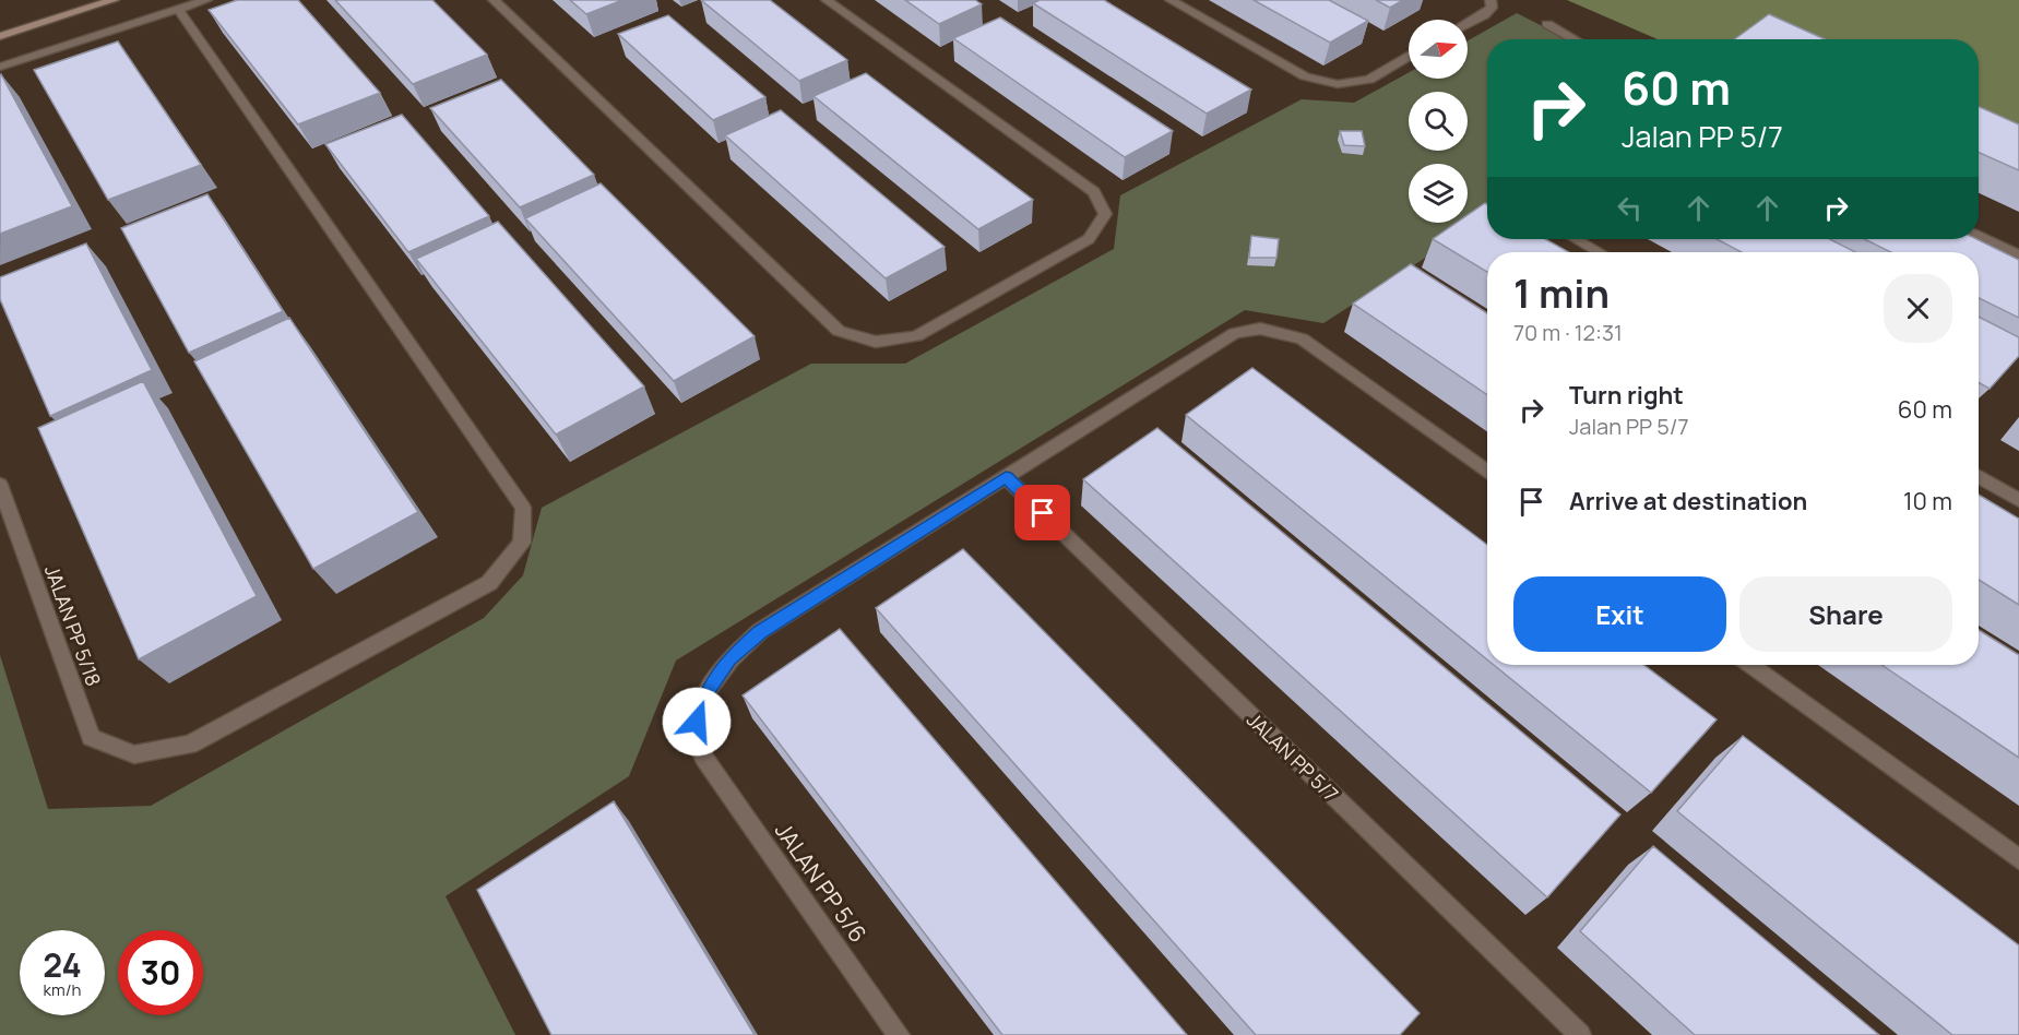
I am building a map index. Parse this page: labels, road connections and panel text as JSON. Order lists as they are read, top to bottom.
{
  "streets": {
    "street": ["JALAN PP 5/18", "JALAN PP 5/7", "JALAN PP 5/6"]
  },
  "crossings": [
    ["JALAN PP 5/7", "JALAN PP 5/6"]
  ],
  "north": "right",
  "page": {
    "turn": ["60 m", "Jalan PP 5/7"],
    "heading": ["1 min", "70 m · 12:31"],
    "list": [
      {
        "name": "Turn right",
        "note": "Jalan PP 5/7",
        "value": "60 m"
      },
      {
        "name": "Arrive at destination",
        "value": "10 m"
      }
    ],
    "buttons": ["Exit", "Share"],
    "speed": "24 km/h",
    "limit": "30"
  }
}
